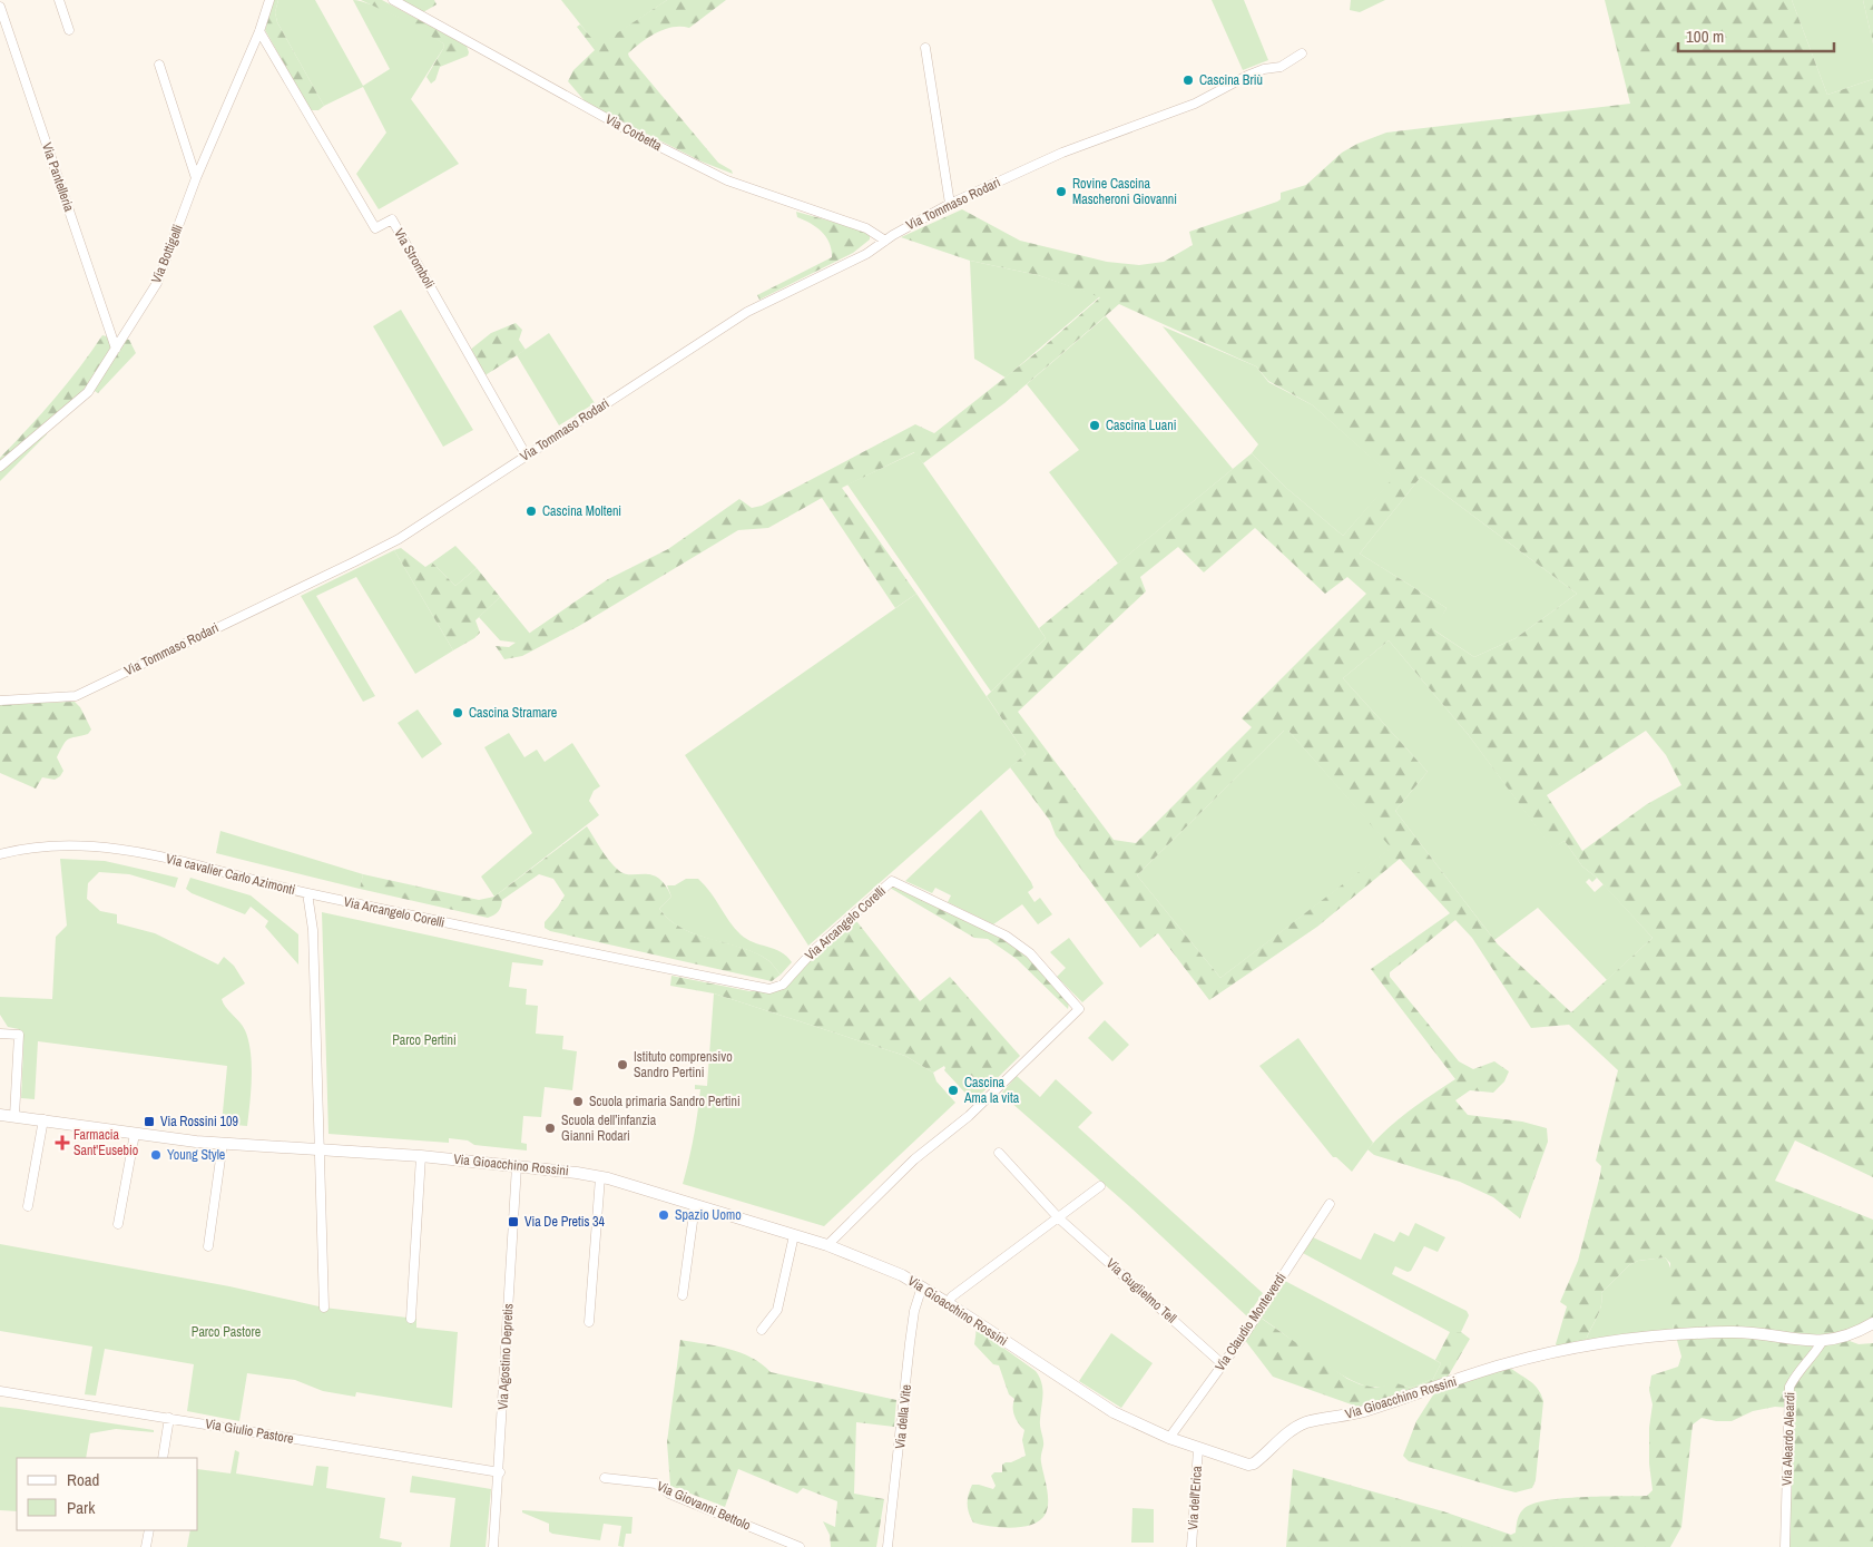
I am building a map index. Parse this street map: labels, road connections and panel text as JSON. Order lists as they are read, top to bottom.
{
  "streets": {
    "street": [
      "Via Corbetta",
      "Via Pantelleria",
      "Via Tommaso Rodari",
      "Via Bottigelli",
      "Via Stromboli",
      "Via cavalier Carlo Azimonti",
      "Via Arcangelo Corelli",
      "Via Gioacchino Rossini",
      "Via Guglielmo Tell",
      "Via Claudio Monteverdi",
      "Via Agostino Depretis",
      "Via della Vite",
      "Via Giulio Pastore",
      "Via Aleardo Aleardi",
      "Via dell'Erica",
      "Via Giovanni Bettolo"
    ]
  },
  "crossings": [
    ["Via Corbetta", "Via Tommaso Rodari"],
    ["Via Pantelleria", "Via Bottigelli"],
    ["Via Tommaso Rodari", "Via Stromboli"],
    ["Via Bottigelli", "Via Stromboli"],
    ["Via cavalier Carlo Azimonti", "Via Arcangelo Corelli"],
    ["Via cavalier Carlo Azimonti", "Via Gioacchino Rossini"],
    ["Via Arcangelo Corelli", "Via Gioacchino Rossini"],
    ["Via Gioacchino Rossini", "Via Claudio Monteverdi"],
    ["Via Gioacchino Rossini", "Via Agostino Depretis"],
    ["Via Gioacchino Rossini", "Via della Vite"],
    ["Via Gioacchino Rossini", "Via Aleardo Aleardi"],
    ["Via Gioacchino Rossini", "Via dell'Erica"],
    ["Via Guglielmo Tell", "Via Claudio Monteverdi"],
    ["Via Agostino Depretis", "Via Giulio Pastore"]
  ],
  "parks": ["Parco Pertini", "Parco Pastore"],
  "places": {
    "other": [
      "Cascina Briù",
      "Rovine Cascina Mascheroni Giovanni",
      "Cascina Luani",
      "Cascina Molteni",
      "Cascina Stramare",
      "Istituto comprensivo Sandro Pertini",
      "Cascina Ama la vita",
      "Scuola primaria Sandro Pertini",
      "Scuola dell’infanzia Gianni Rodari",
      "Young Style",
      "Spazio Uomo"
    ],
    "transit": ["Via Rossini 109", "Via De Pretis 34"],
    "health": ["Farmacia Sant'Eusebio"]
  },
  "legend": ["Road", "Park"],
  "scale_bar": "100 m"
}
